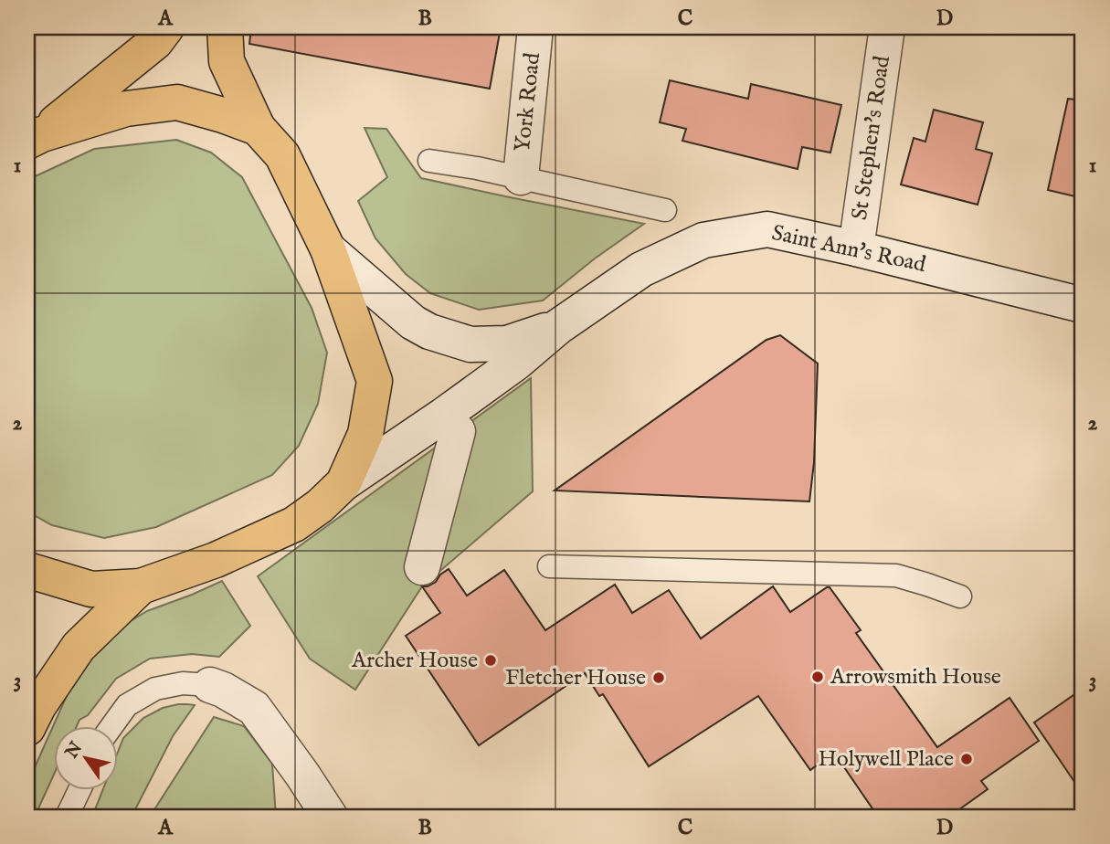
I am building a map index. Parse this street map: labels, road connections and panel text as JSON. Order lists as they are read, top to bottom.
{
  "streets": {
    "street": ["York Road", "St Stephen's Road", "Saint Ann's Road"]
  },
  "crossings": [
    ["St Stephen's Road", "Saint Ann's Road"]
  ],
  "places": [
    "Archer House",
    "Arrowsmith House",
    "Fletcher House",
    "Holywell Place"
  ],
  "north": "top left",
  "grid": {
    "columns": [
      "A",
      "B",
      "C",
      "D"
    ],
    "rows": ["1", "2", "3"]
  }
}
